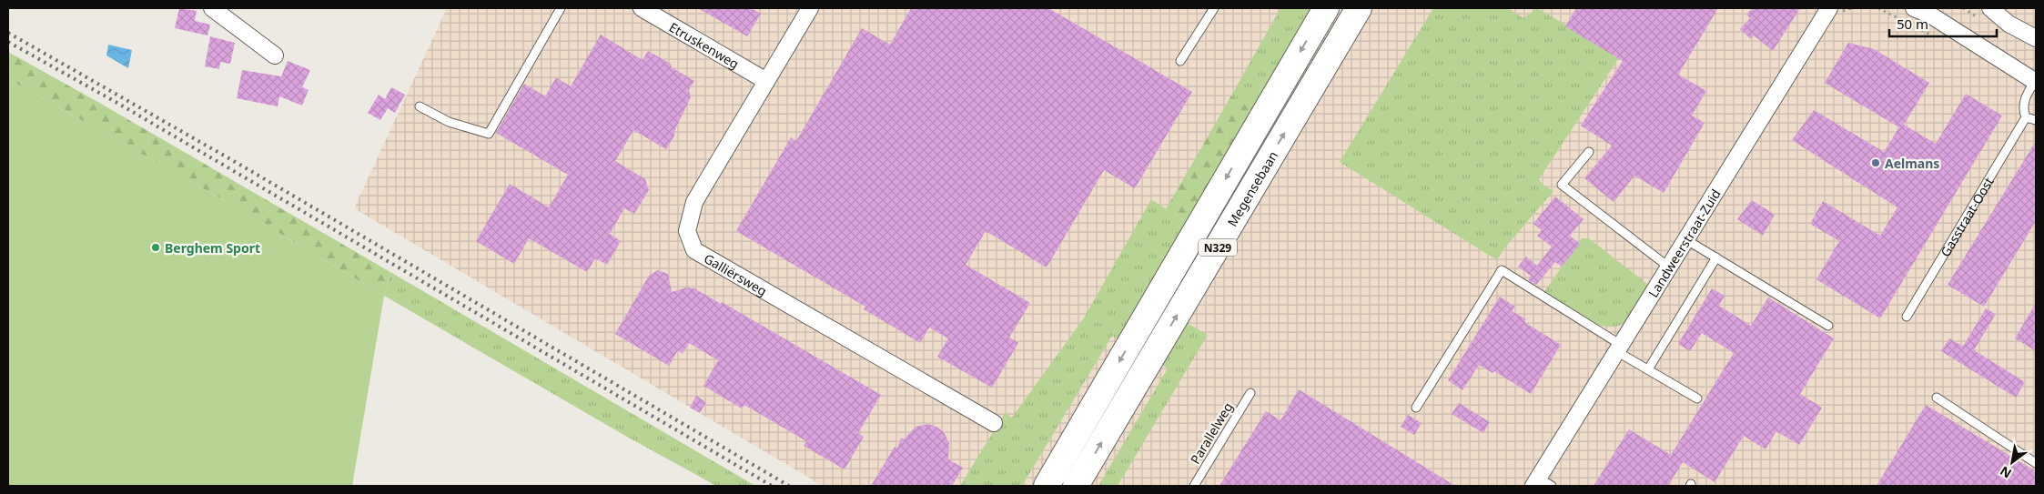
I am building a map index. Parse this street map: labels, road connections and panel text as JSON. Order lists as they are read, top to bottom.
{
  "streets": {
    "main road": ["Megensebaan", "N329"],
    "street": [
      "Etruskenweg",
      "Gasstraat-Oost",
      "Landweerstraat-Zuid",
      "Galliërsweg"
    ],
    "lane": ["Parallelweg"]
  },
  "crossings": [
    ["Etruskenweg", "Galliërsweg"]
  ],
  "places": ["Aelmans", "Berghem Sport"],
  "scale_bar": "50 m",
  "north": "bottom left"
}
